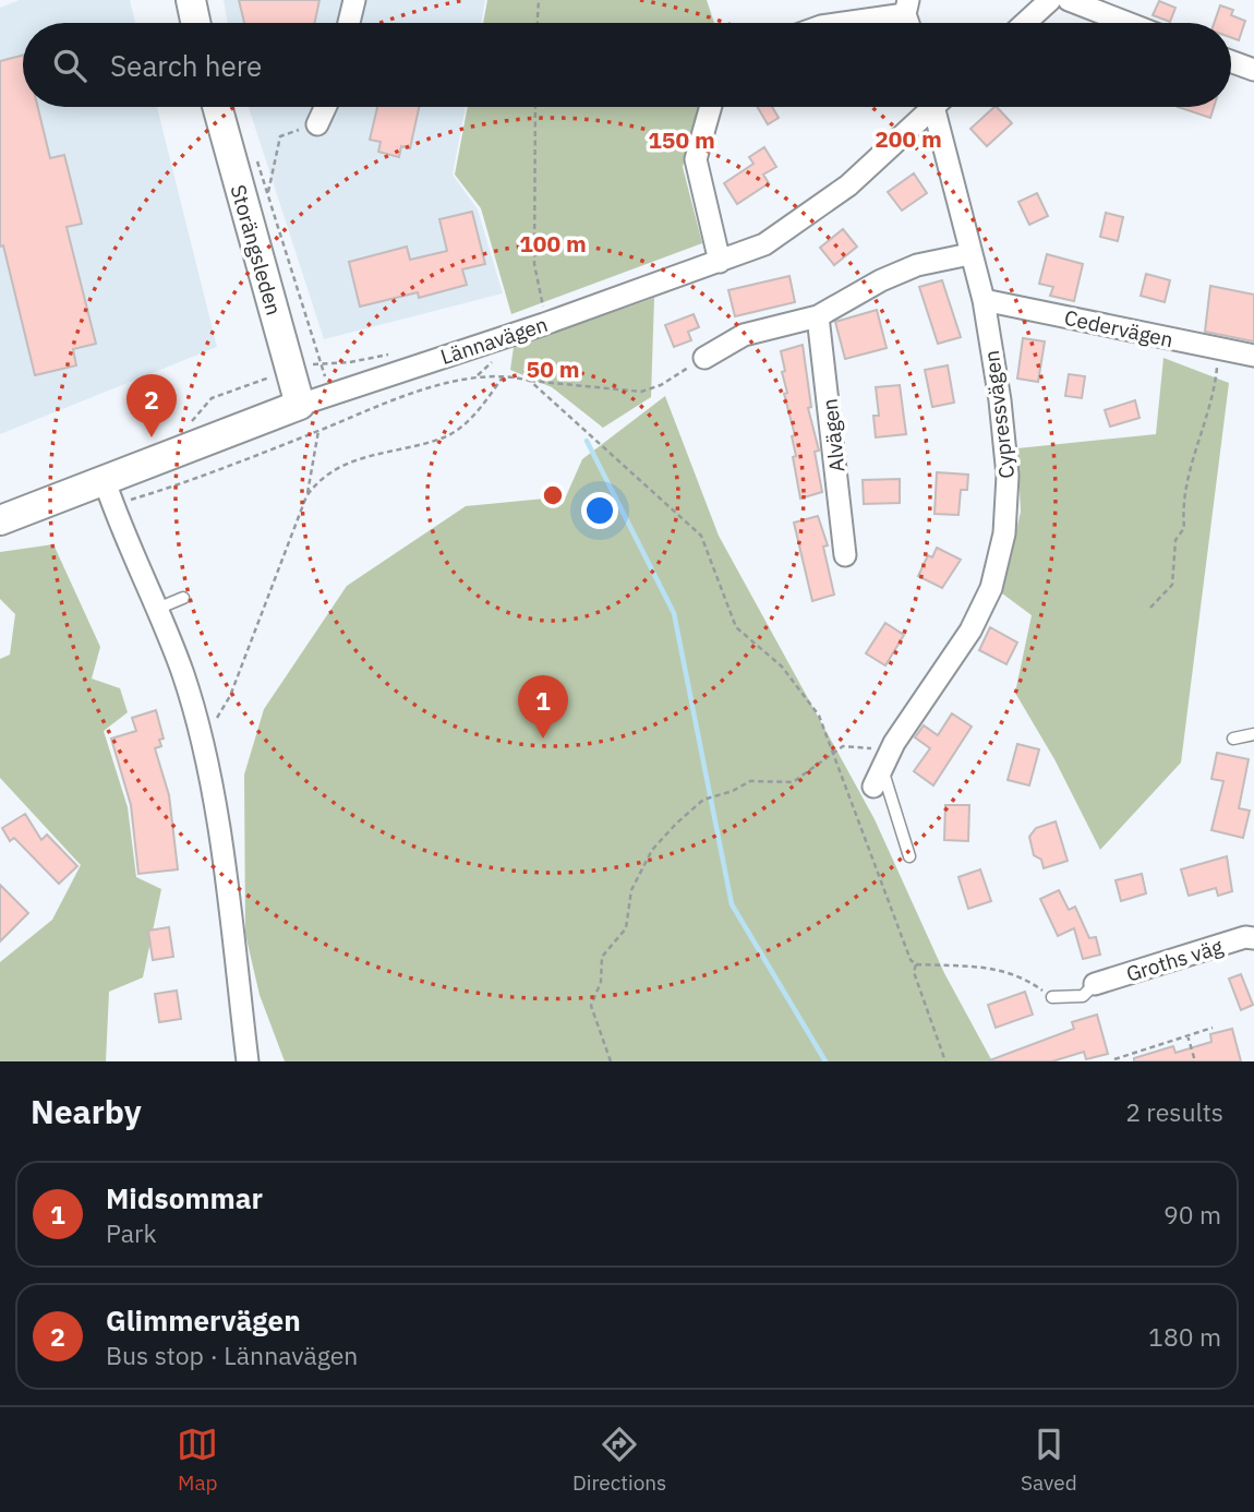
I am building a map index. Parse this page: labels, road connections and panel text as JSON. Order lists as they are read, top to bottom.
{
  "streets": {
    "main road": ["Storängsleden", "Lännavägen"],
    "street": [
      "Cedervägen",
      "Cypressvägen",
      "Alvägen",
      "Groths väg"
    ]
  },
  "crossings": [
    ["Storängsleden", "Lännavägen"],
    ["Cedervägen", "Cypressvägen"]
  ],
  "page": {
    "search": "Search here",
    "pins": ["2", "1"],
    "heading": ["Nearby", "2 results"],
    "list": [
      {
        "mark": "1",
        "name": "Midsommar",
        "note": "Park",
        "value": "90 m"
      },
      {
        "mark": "2",
        "name": "Glimmervägen",
        "note": "Bus stop · Lännavägen",
        "value": "180 m"
      }
    ],
    "nav": ["Map", "Directions", "Saved"]
  },
  "rings": [
    "200 m",
    "150 m",
    "100 m",
    "50 m"
  ]
}
